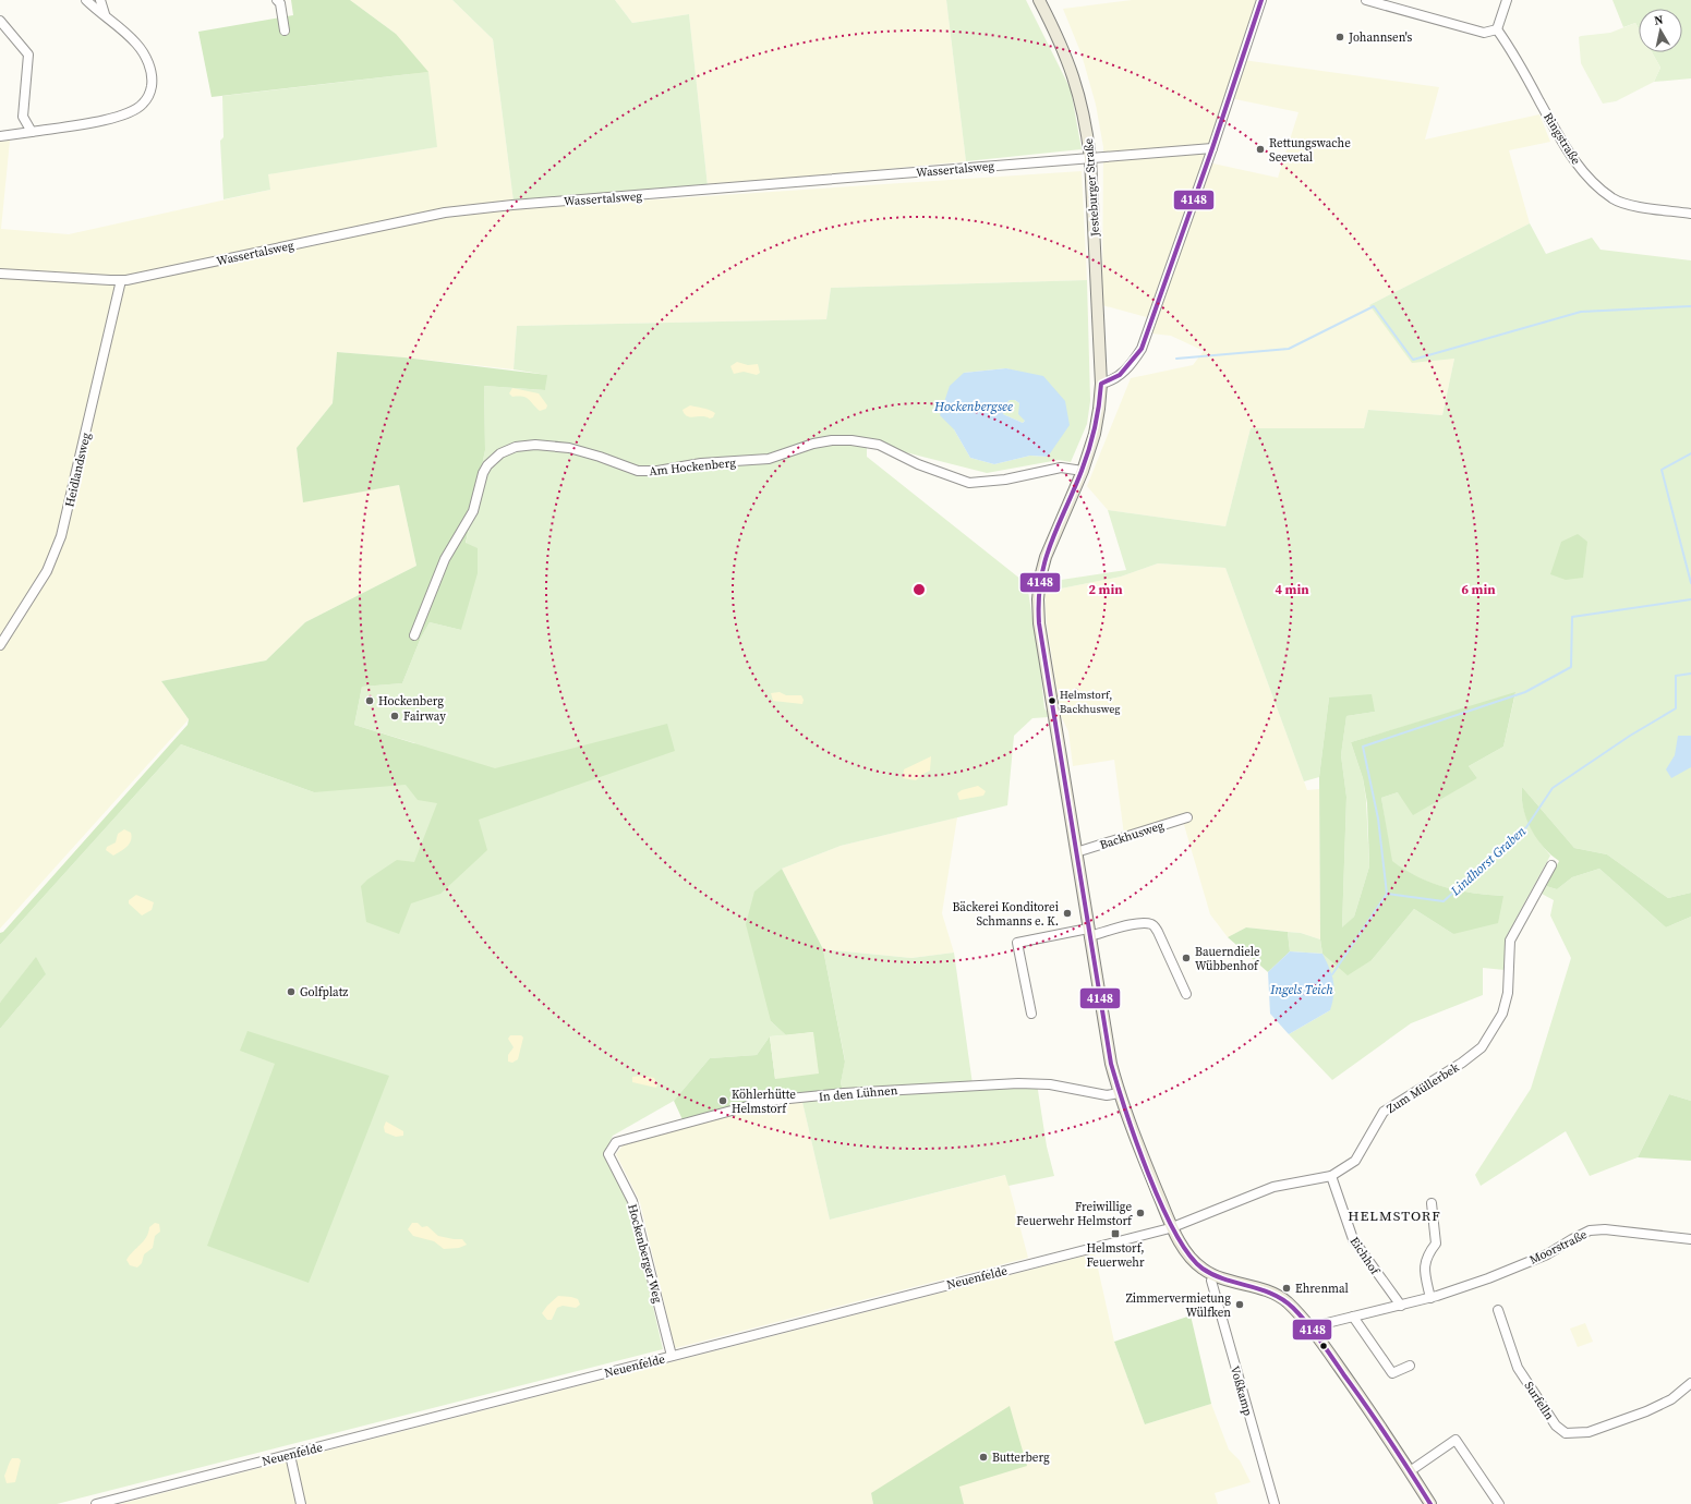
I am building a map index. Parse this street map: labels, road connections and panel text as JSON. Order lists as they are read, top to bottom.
{
  "streets": {
    "main road": ["Jesteburger Straße"],
    "street": [
      "Ringstraße",
      "Wassertalsweg",
      "Am Hockenberg",
      "Heidlandsweg",
      "Backhusweg",
      "Zum Müllerbek",
      "In den Lühnen",
      "Moorstraße",
      "Hockenberger Weg",
      "Eichhof",
      "Neuenfelde",
      "Voßkamp",
      "Surfelln"
    ]
  },
  "crossings": [
    ["Wassertalsweg", "Jesteburger Straße"],
    ["Wassertalsweg", "Heidlandsweg"],
    ["Jesteburger Straße", "Am Hockenberg"],
    ["Jesteburger Straße", "Backhusweg"],
    ["Jesteburger Straße", "Zum Müllerbek"],
    ["Jesteburger Straße", "In den Lühnen"],
    ["Jesteburger Straße", "Neuenfelde"],
    ["Jesteburger Straße", "Voßkamp"],
    ["Zum Müllerbek", "Eichhof"],
    ["Zum Müllerbek", "Neuenfelde"],
    ["In den Lühnen", "Hockenberger Weg"],
    ["Moorstraße", "Eichhof"],
    ["Hockenberger Weg", "Neuenfelde"]
  ],
  "districts": ["HELMSTORF"],
  "water": ["Hockenbergsee", "Lindhorst Graben", "Ingels Teich"],
  "places": {
    "other": [
      "Johannsen's",
      "Rettungswache Seevetal",
      "Hockenberg",
      "Helmstorf, Backhusweg",
      "Fairway",
      "Bäckerei Konditorei Schmanns e. K.",
      "Bauerndiele Wübbenhof",
      "Golfplatz",
      "Köhlerhütte Helmstorf",
      "Freiwillige Feuerwehr Helmstorf",
      "Ehrenmal",
      "Zimmervermietung Wülfken",
      "Butterberg"
    ],
    "transit": ["Helmstorf, Feuerwehr"]
  },
  "lines": ["transit line 4148"],
  "north": "top",
  "rings": ["2 min", "4 min", "6 min"]
}
